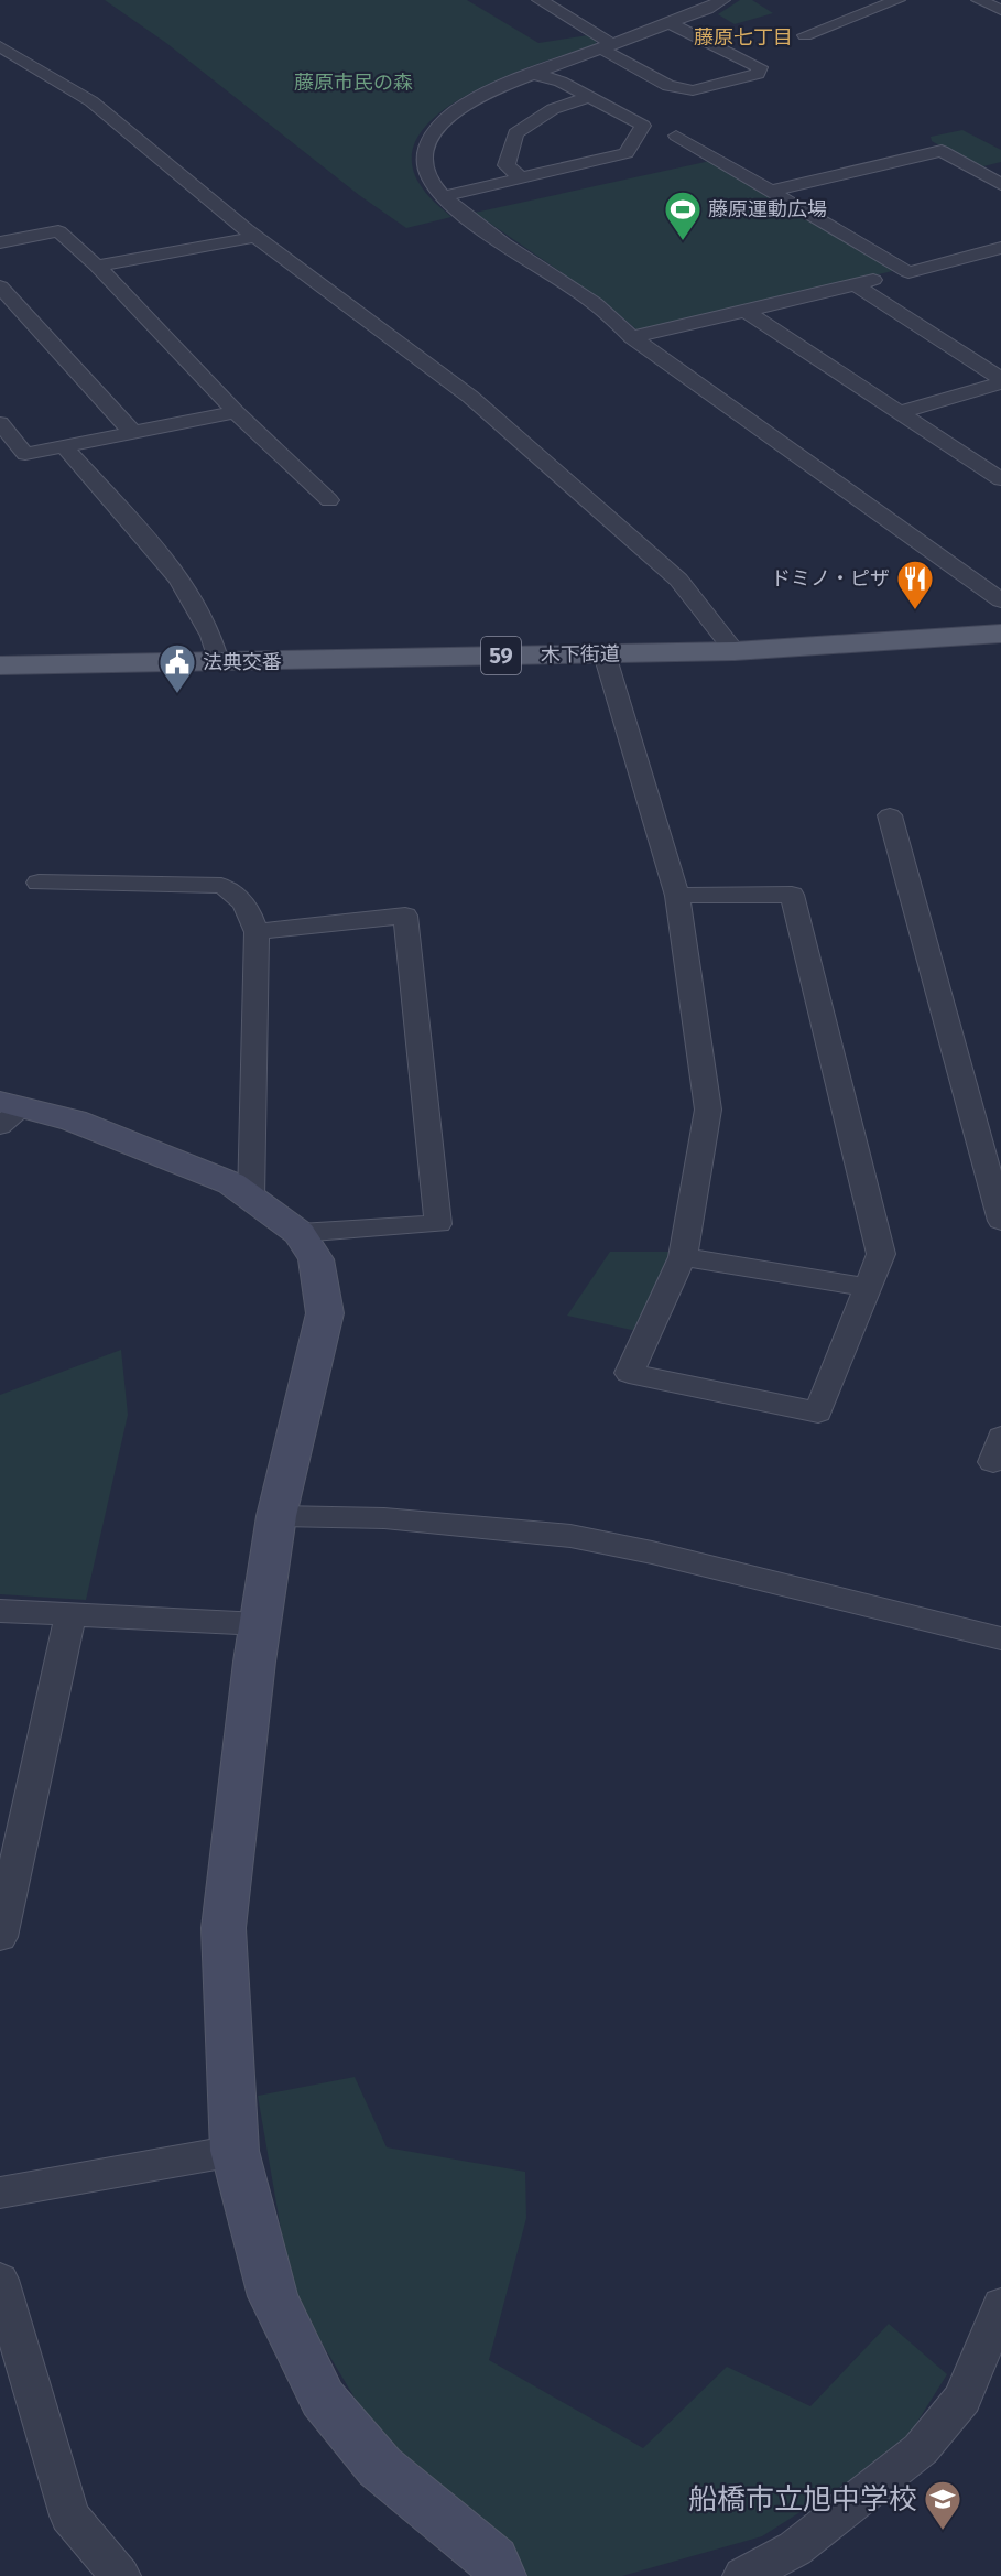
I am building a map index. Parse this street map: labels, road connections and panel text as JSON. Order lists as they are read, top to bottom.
{
  "streets": {
    "main road": ["木下街道", "59"]
  },
  "districts": ["藤原七丁目"],
  "parks": ["藤原市民の森"],
  "places": {
    "sports": ["藤原運動広場"],
    "restaurant": ["ドミノ・ピザ"],
    "public building": ["法典交番"],
    "school or university": ["船橋市立旭中学校"]
  }
}
